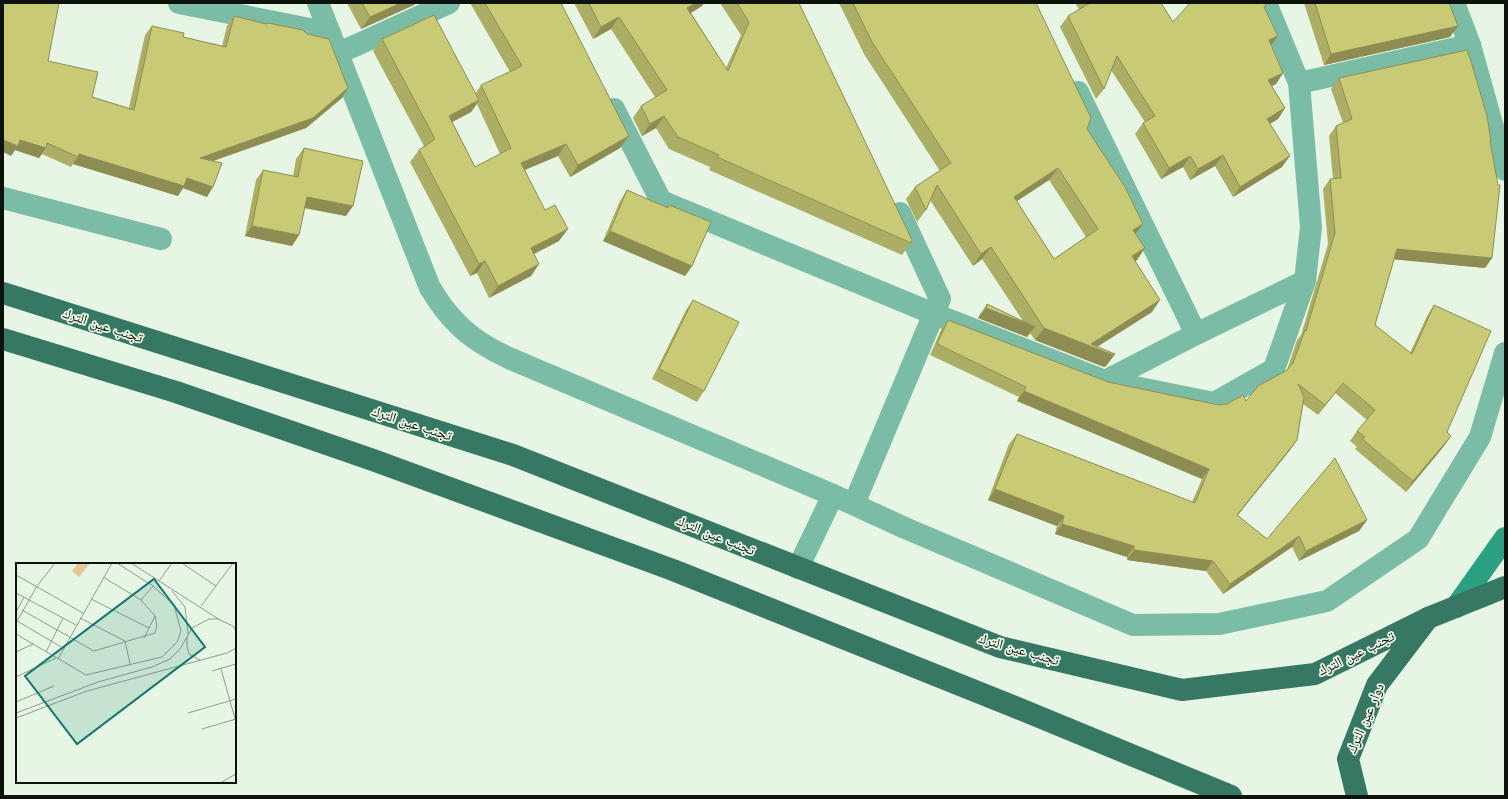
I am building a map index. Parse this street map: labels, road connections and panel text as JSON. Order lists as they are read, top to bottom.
{
  "streets": {
    "highway": ["تجنب عين الترك", "دوار عين الترك"]
  },
  "crossings": [
    ["تجنب عين الترك", "دوار عين الترك"]
  ]
}
